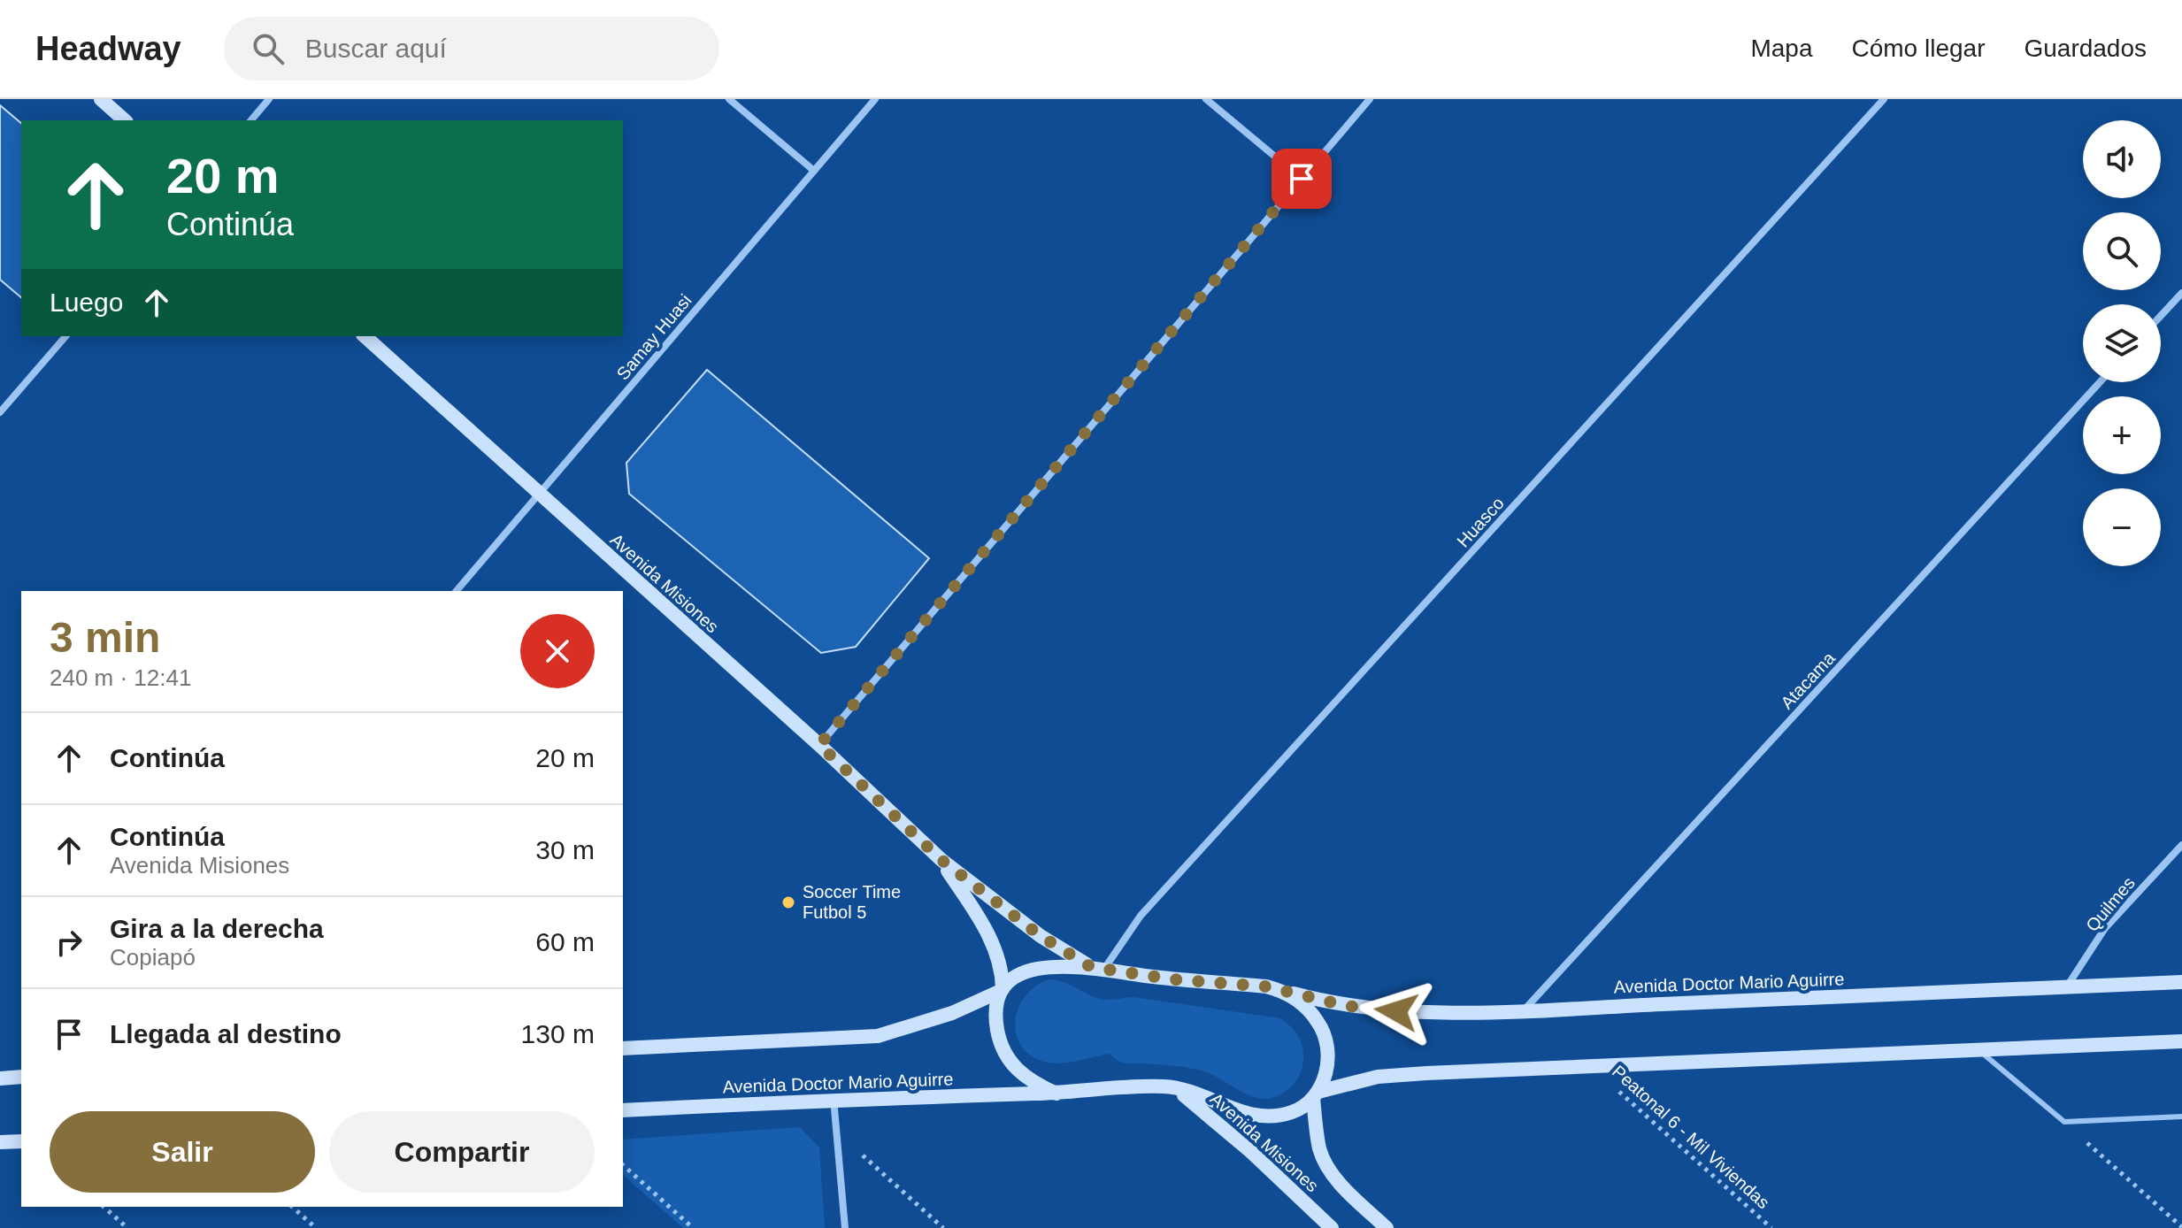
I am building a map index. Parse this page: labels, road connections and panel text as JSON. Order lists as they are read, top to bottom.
{
  "streets": {
    "main road": ["Avenida Misiones", "Avenida Doctor Mario Aguirre"],
    "street": [
      "Samay Huasi",
      "Huasco",
      "Atacama",
      "Quilmes"
    ],
    "path": ["Peatonal 6 - Mil Viviendas"]
  },
  "crossings": [
    ["Samay Huasi", "Avenida Misiones"],
    ["Huasco", "Avenida Misiones"],
    ["Huasco", "Avenida Doctor Mario Aguirre"],
    ["Avenida Misiones", "Avenida Doctor Mario Aguirre"],
    ["Atacama", "Avenida Doctor Mario Aguirre"],
    ["Quilmes", "Avenida Doctor Mario Aguirre"]
  ],
  "places": ["Soccer Time Futbol 5"],
  "page": {
    "header": "Headway",
    "search": "Buscar aquí",
    "nav": ["Mapa", "Cómo llegar", "Guardados"],
    "map_buttons": ["+", "−"],
    "turn": ["20 m", "Continúa"],
    "then": "Luego",
    "heading": ["3 min", "240 m · 12:41"],
    "list": [
      {
        "name": "Continúa",
        "value": "20 m"
      },
      {
        "name": "Continúa",
        "note": "Avenida Misiones",
        "value": "30 m"
      },
      {
        "name": "Gira a la derecha",
        "note": "Copiapó",
        "value": "60 m"
      },
      {
        "name": "Llegada al destino",
        "value": "130 m"
      }
    ],
    "buttons": ["Salir", "Compartir"]
  }
}
